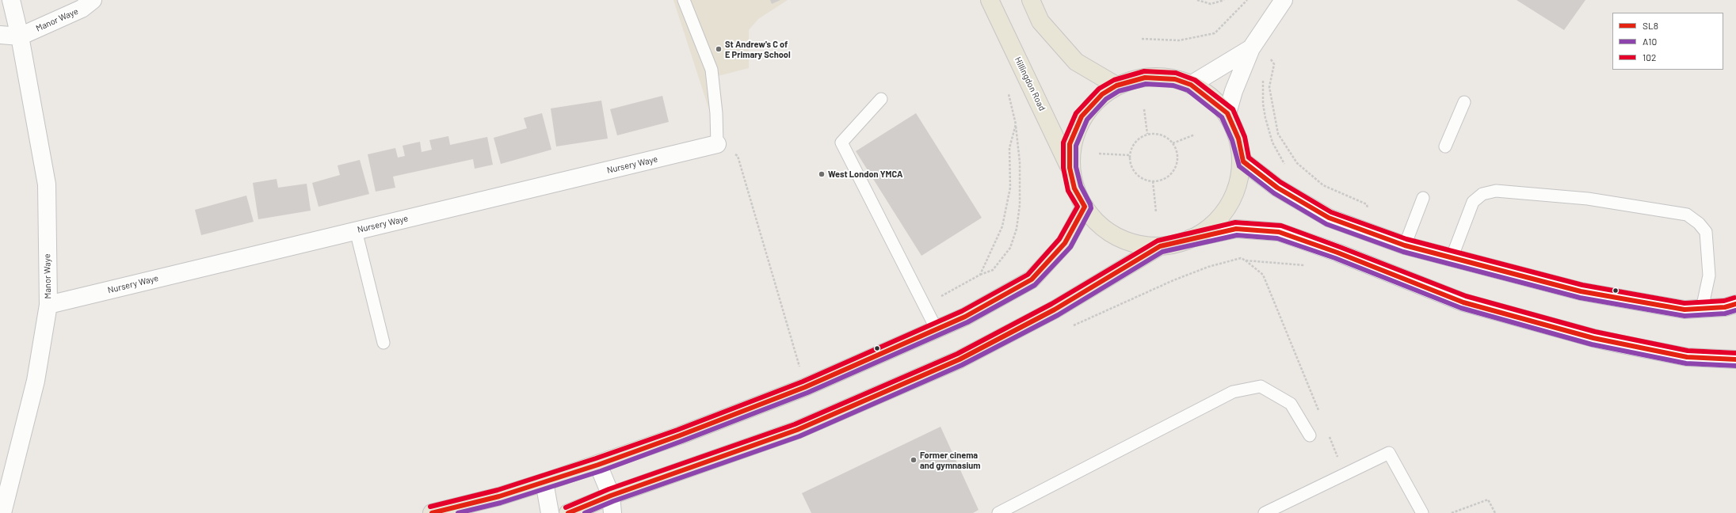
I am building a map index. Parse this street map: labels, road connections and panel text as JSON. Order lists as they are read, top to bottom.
{
  "streets": {
    "main road": ["Hillingdon Road"],
    "street": ["Manor Waye", "Nursery Waye"]
  },
  "crossings": [
    ["Manor Waye", "Nursery Waye"]
  ],
  "places": ["St Andrew's C of E Primary School", "West London YMCA", "Former cinema and gymnasium"],
  "lines": ["transit line 102", "transit line SL8", "transit line A10"],
  "legend": ["SL8", "A10", "102"]
}
